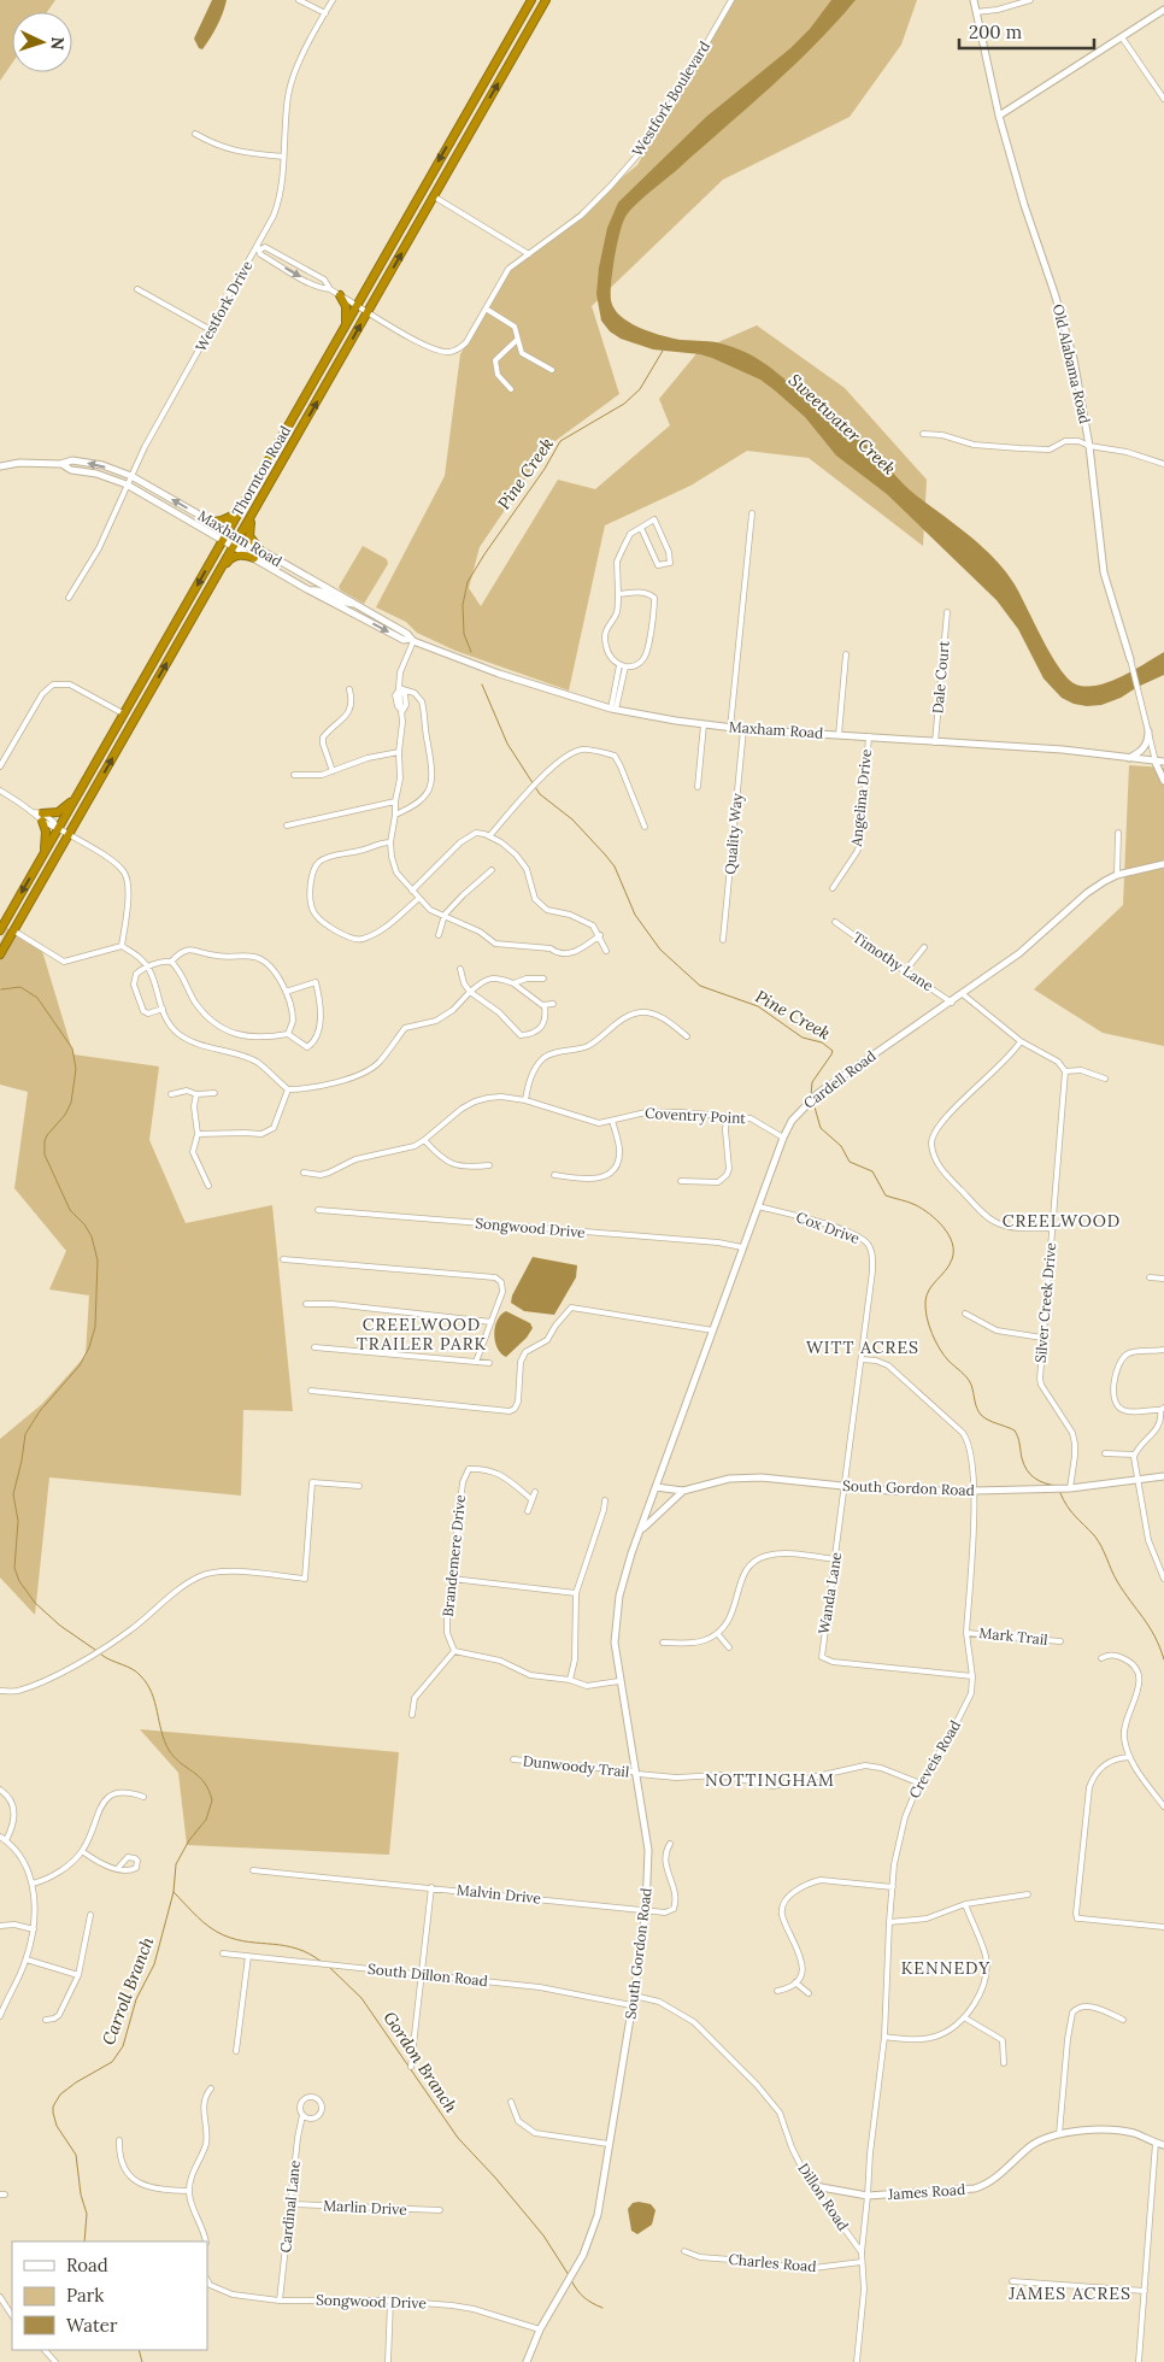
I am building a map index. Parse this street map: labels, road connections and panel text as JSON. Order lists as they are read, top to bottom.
{
  "streets": {
    "highway": ["Thornton Road"],
    "street": [
      "Westfork Boulevard",
      "Westfork Drive",
      "Old Alabama Road",
      "Maxham Road",
      "Dale Court",
      "Angelina Drive",
      "Quality Way",
      "Timothy Lane",
      "Cardell Road",
      "Coventry Point",
      "Songwood Drive",
      "Cox Drive",
      "Silver Creek Drive",
      "South Gordon Road",
      "Brandemere Drive",
      "Wanda Lane",
      "Mark Trail",
      "Creveis Road",
      "Dunwoody Trail",
      "Malvin Drive",
      "South Dillon Road",
      "James Road",
      "Dillon Road",
      "Cardinal Lane",
      "Marlin Drive",
      "Charles Road"
    ]
  },
  "crossings": [
    ["Westfork Boulevard", "Westfork Drive"],
    ["Westfork Boulevard", "Thornton Road"],
    ["Westfork Drive", "Maxham Road"],
    ["Old Alabama Road", "Maxham Road"],
    ["Thornton Road", "Maxham Road"],
    ["Maxham Road", "Dale Court"],
    ["Maxham Road", "Angelina Drive"],
    ["Maxham Road", "Quality Way"],
    ["Timothy Lane", "Cardell Road"],
    ["Cardell Road", "Coventry Point"],
    ["Cardell Road", "Songwood Drive"],
    ["Cardell Road", "Cox Drive"],
    ["Cardell Road", "South Gordon Road"],
    ["Songwood Drive", "South Gordon Road"],
    ["Songwood Drive", "Cardinal Lane"],
    ["Cox Drive", "South Gordon Road"],
    ["Cox Drive", "Wanda Lane"],
    ["Cox Drive", "Creveis Road"],
    ["Silver Creek Drive", "South Gordon Road"],
    ["South Gordon Road", "Wanda Lane"],
    ["South Gordon Road", "Creveis Road"],
    ["South Gordon Road", "Dunwoody Trail"],
    ["South Gordon Road", "Malvin Drive"],
    ["South Gordon Road", "South Dillon Road"],
    ["South Gordon Road", "Dillon Road"],
    ["Wanda Lane", "Creveis Road"],
    ["Mark Trail", "Creveis Road"],
    ["Creveis Road", "Dunwoody Trail"],
    ["Creveis Road", "James Road"],
    ["Creveis Road", "Dillon Road"],
    ["James Road", "Dillon Road"],
    ["Dillon Road", "Charles Road"],
    ["Cardinal Lane", "Marlin Drive"]
  ],
  "districts": [
    "CREELWOOD",
    "CREELWOOD TRAILER PARK",
    "WITT ACRES",
    "NOTTINGHAM",
    "KENNEDY",
    "JAMES ACRES"
  ],
  "water": [
    "Sweetwater Creek",
    "Pine Creek",
    "Carroll Branch",
    "Gordon Branch"
  ],
  "legend": ["Road", "Park", "Water"],
  "scale_bar": "200 m",
  "north": "right"
}
